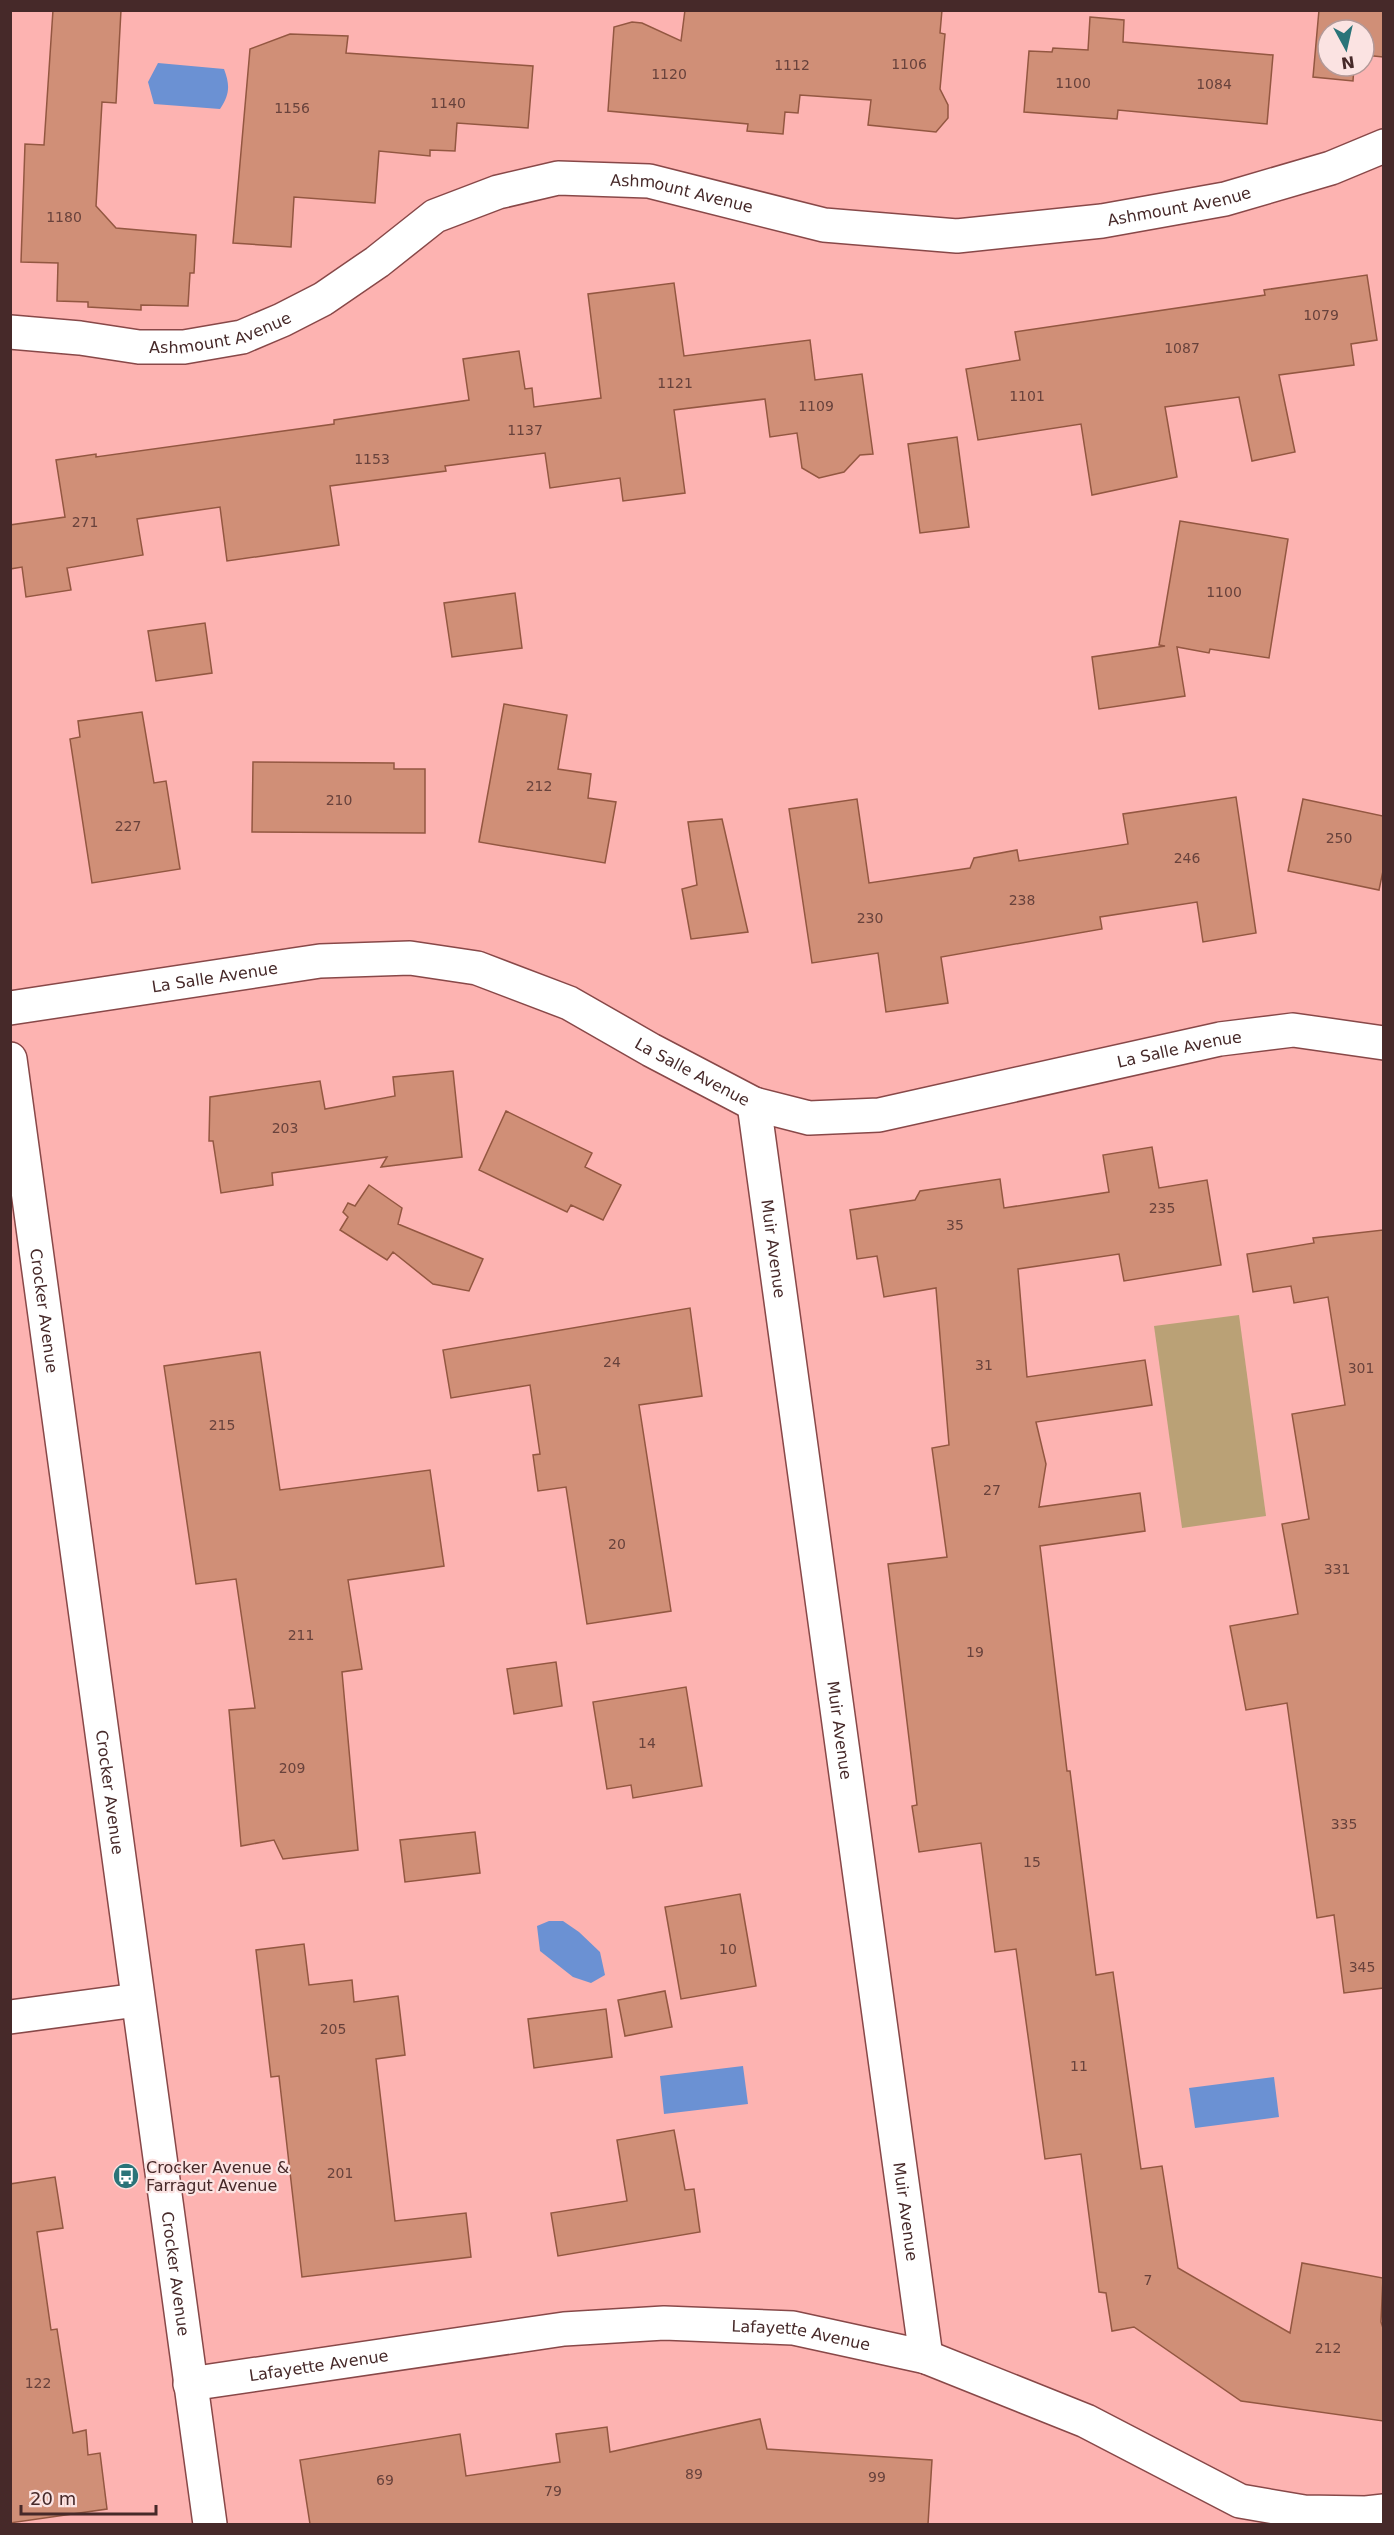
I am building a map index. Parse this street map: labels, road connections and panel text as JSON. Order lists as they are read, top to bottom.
{
  "streets": {
    "street": [
      "Ashmount Avenue",
      "La Salle Avenue",
      "Muir Avenue",
      "Crocker Avenue",
      "Lafayette Avenue"
    ]
  },
  "crossings": [
    ["La Salle Avenue", "Muir Avenue"],
    ["Muir Avenue", "Lafayette Avenue"],
    ["Crocker Avenue", "Lafayette Avenue"]
  ],
  "places": {
    "bus stop": ["Crocker Avenue & Farragut Avenue"]
  },
  "house_numbers": [
    "1106",
    "1112",
    "1120",
    "1100",
    "1084",
    "1140",
    "1156",
    "1180",
    "1079",
    "1087",
    "1121",
    "1101",
    "1109",
    "1137",
    "1153",
    "271",
    "1100",
    "212",
    "210",
    "227",
    "250",
    "246",
    "238",
    "230",
    "203",
    "235",
    "35",
    "24",
    "31",
    "301",
    "215",
    "27",
    "20",
    "331",
    "211",
    "19",
    "14",
    "209",
    "335",
    "15",
    "10",
    "345",
    "205",
    "11",
    "201",
    "7",
    "212",
    "122",
    "89",
    "99",
    "69",
    "79"
  ],
  "scale_bar": "20 m",
  "north": "bottom"
}
